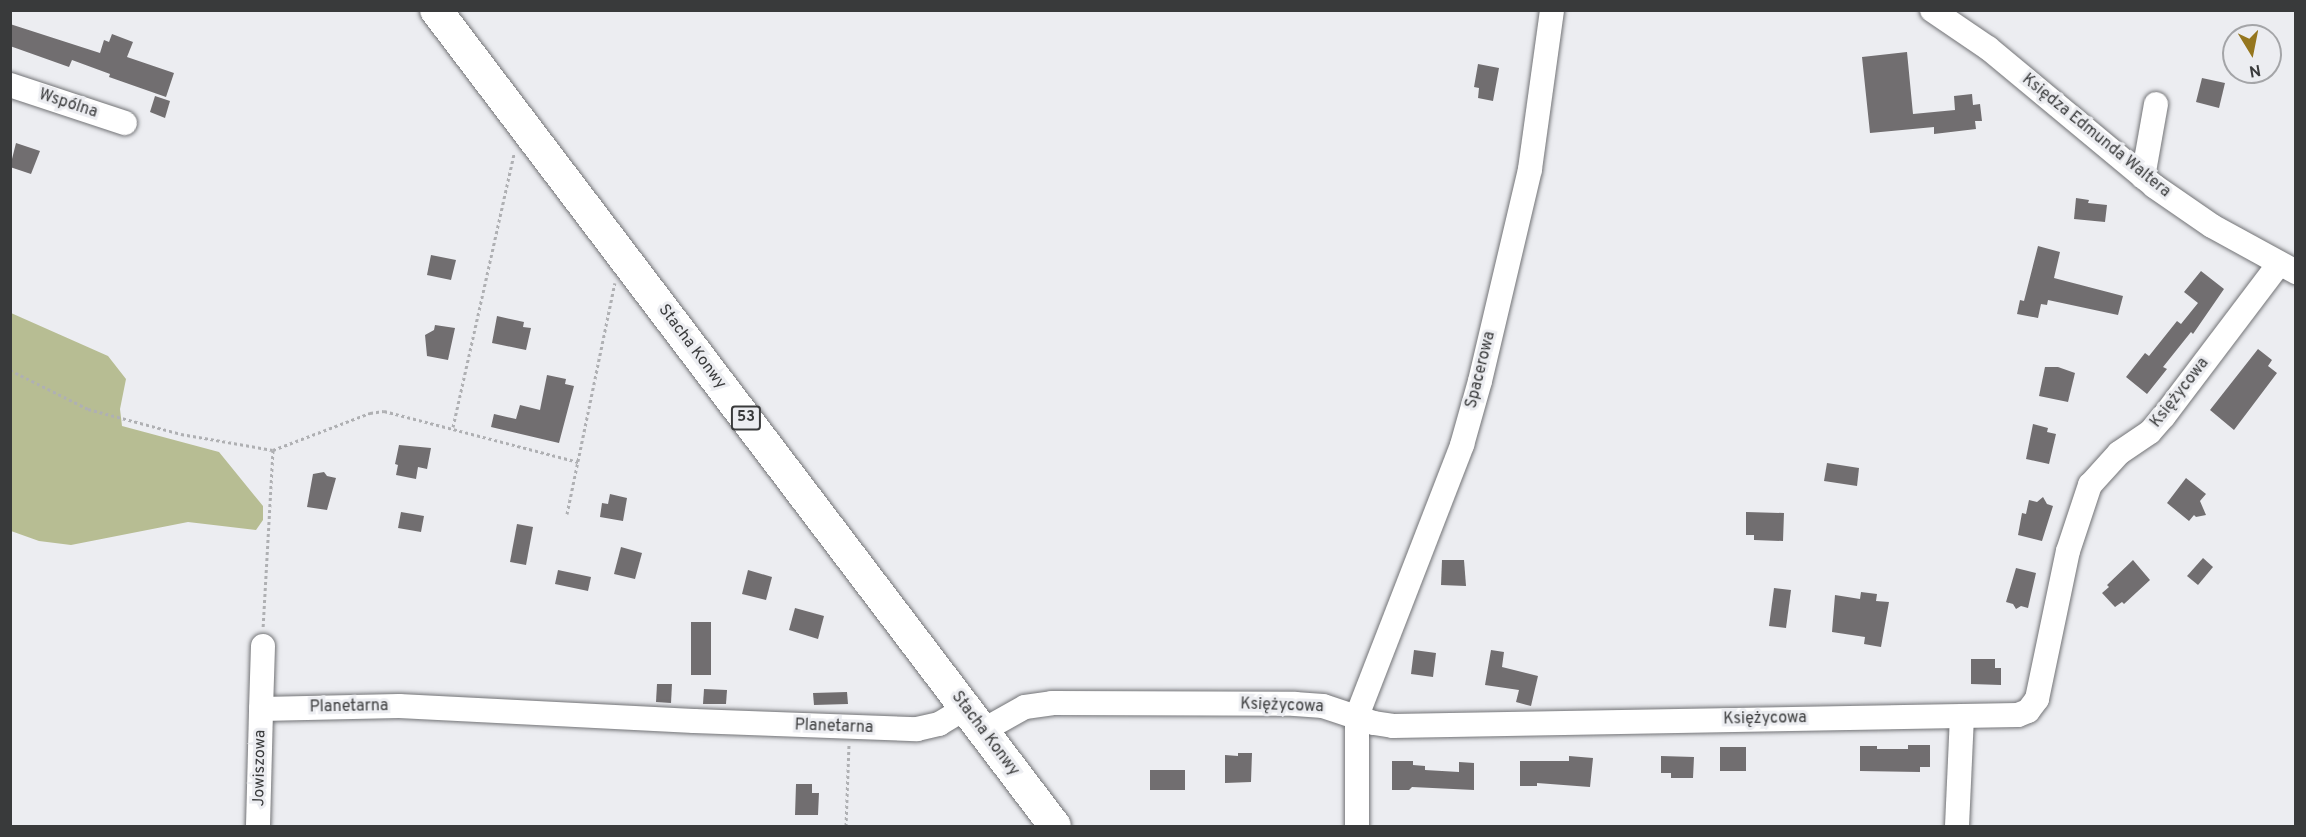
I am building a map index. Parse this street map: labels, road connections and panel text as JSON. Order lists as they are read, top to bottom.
{
  "streets": {
    "main road": ["Stacha Konwy", "53"],
    "street": [
      "Wspólna",
      "Księdza Edmunda Waltera",
      "Spacerowa",
      "Księżycowa",
      "Planetarna",
      "Jowiszowa"
    ]
  },
  "crossings": [
    ["Księdza Edmunda Waltera", "Księżycowa"],
    ["Stacha Konwy", "Księżycowa"],
    ["Stacha Konwy", "Planetarna"],
    ["Spacerowa", "Księżycowa"],
    ["Księżycowa", "Planetarna"],
    ["Planetarna", "Jowiszowa"]
  ],
  "north": "bottom"
}
